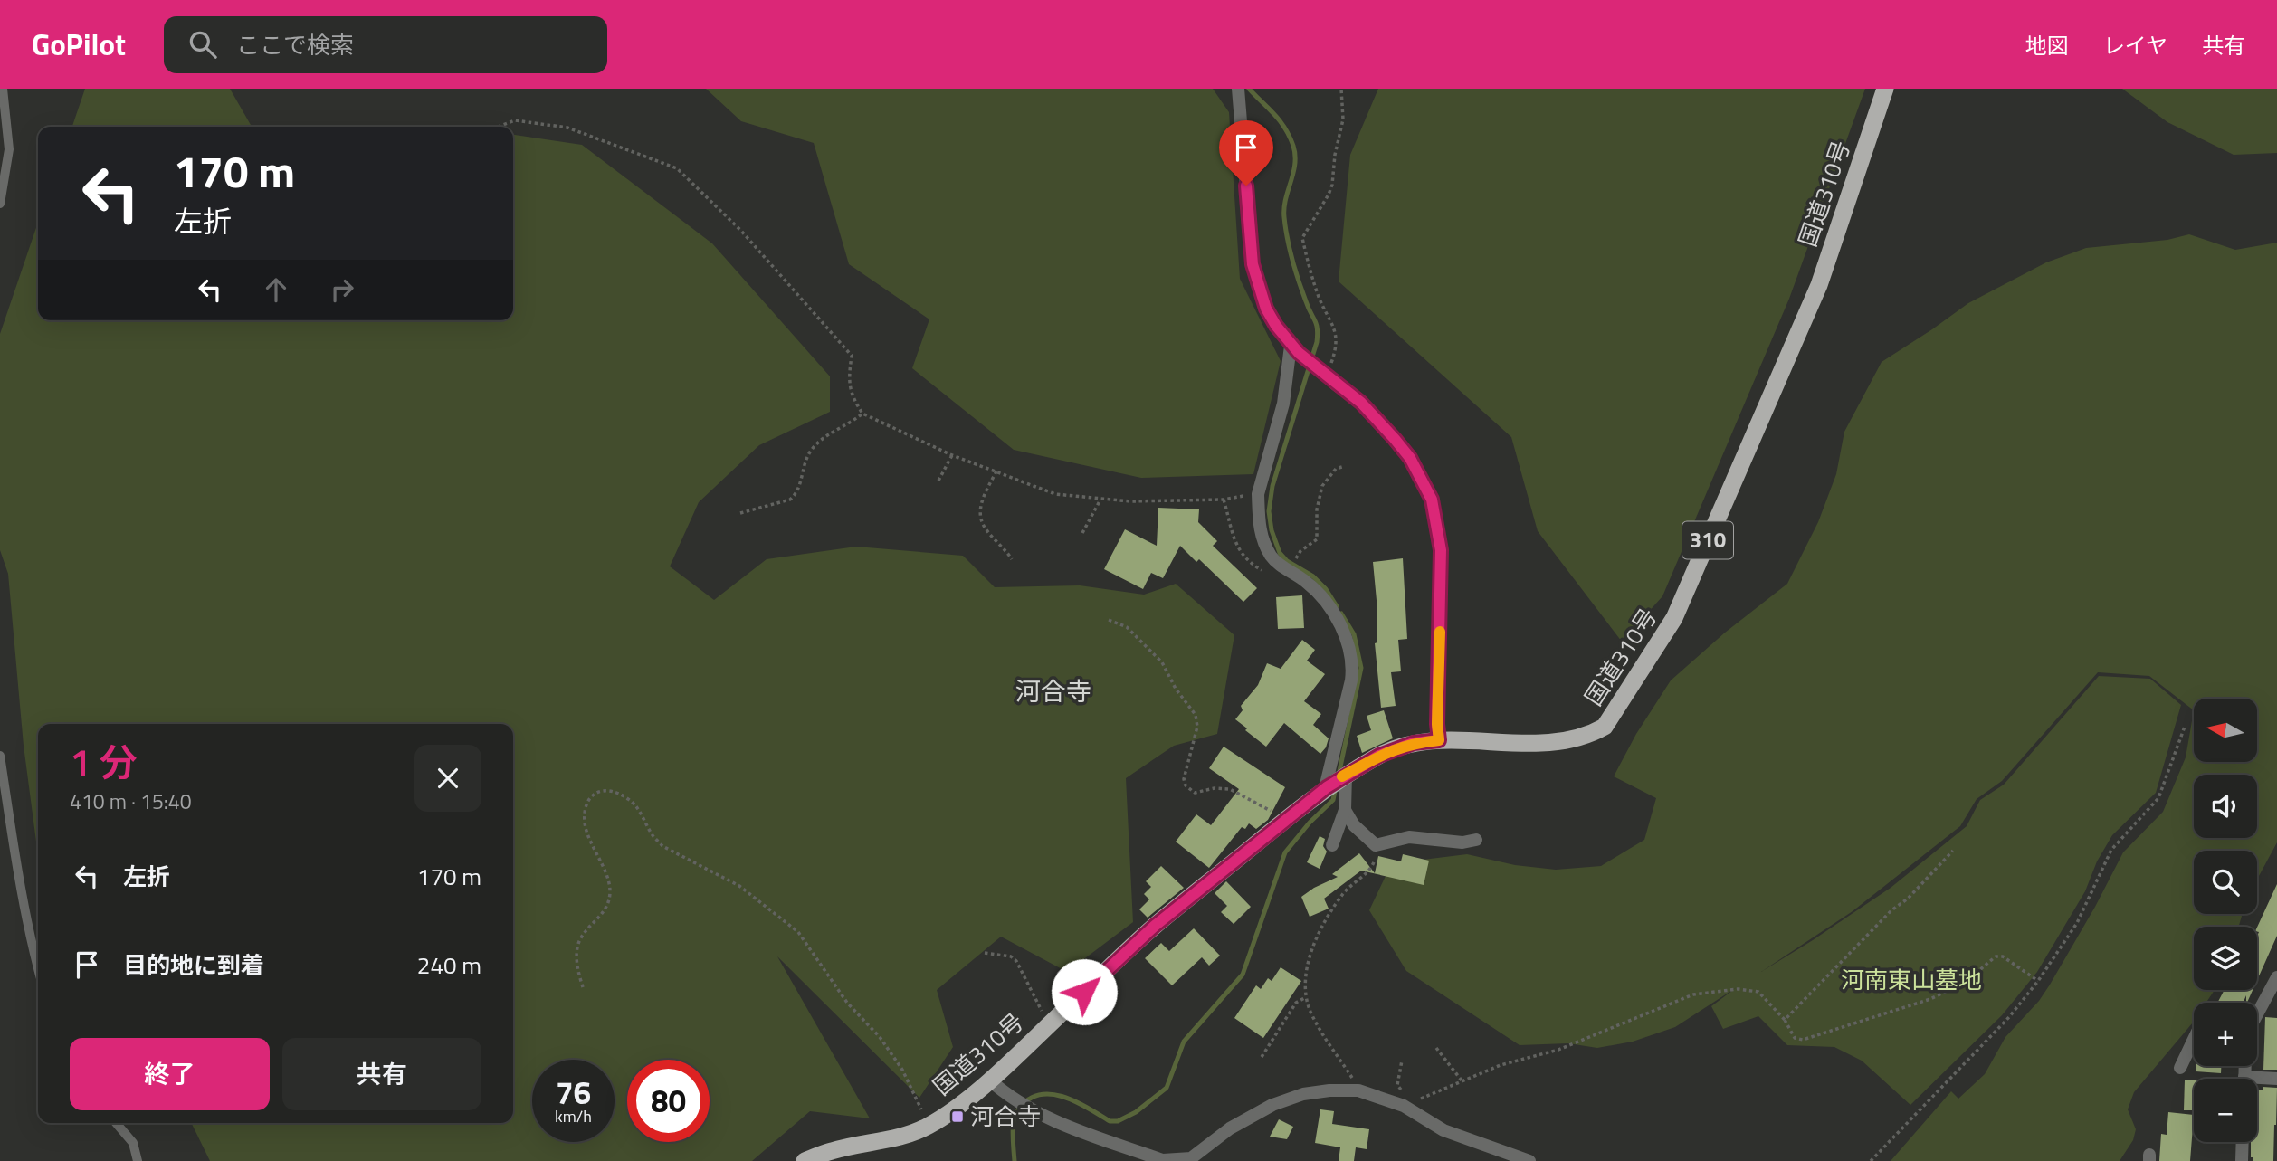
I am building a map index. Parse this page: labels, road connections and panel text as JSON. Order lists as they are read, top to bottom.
{
  "streets": {
    "highway": ["国道310号", "310"]
  },
  "districts": ["河合寺"],
  "parks": ["河南東山墓地"],
  "places": {
    "transit": ["河合寺"]
  },
  "north": "left",
  "page": {
    "header": "GoPilot",
    "search": "ここで検索",
    "nav": ["地図", "レイヤ", "共有"],
    "turn": ["170 m", "左折"],
    "map_buttons": ["+", "−"],
    "heading": ["1 分", "410 m · 15:40"],
    "list": [
      {
        "name": "左折",
        "value": "170 m"
      },
      {
        "name": "目的地に到着",
        "value": "240 m"
      }
    ],
    "buttons": ["終了", "共有"],
    "speed": "76 km/h",
    "limit": "80"
  }
}
